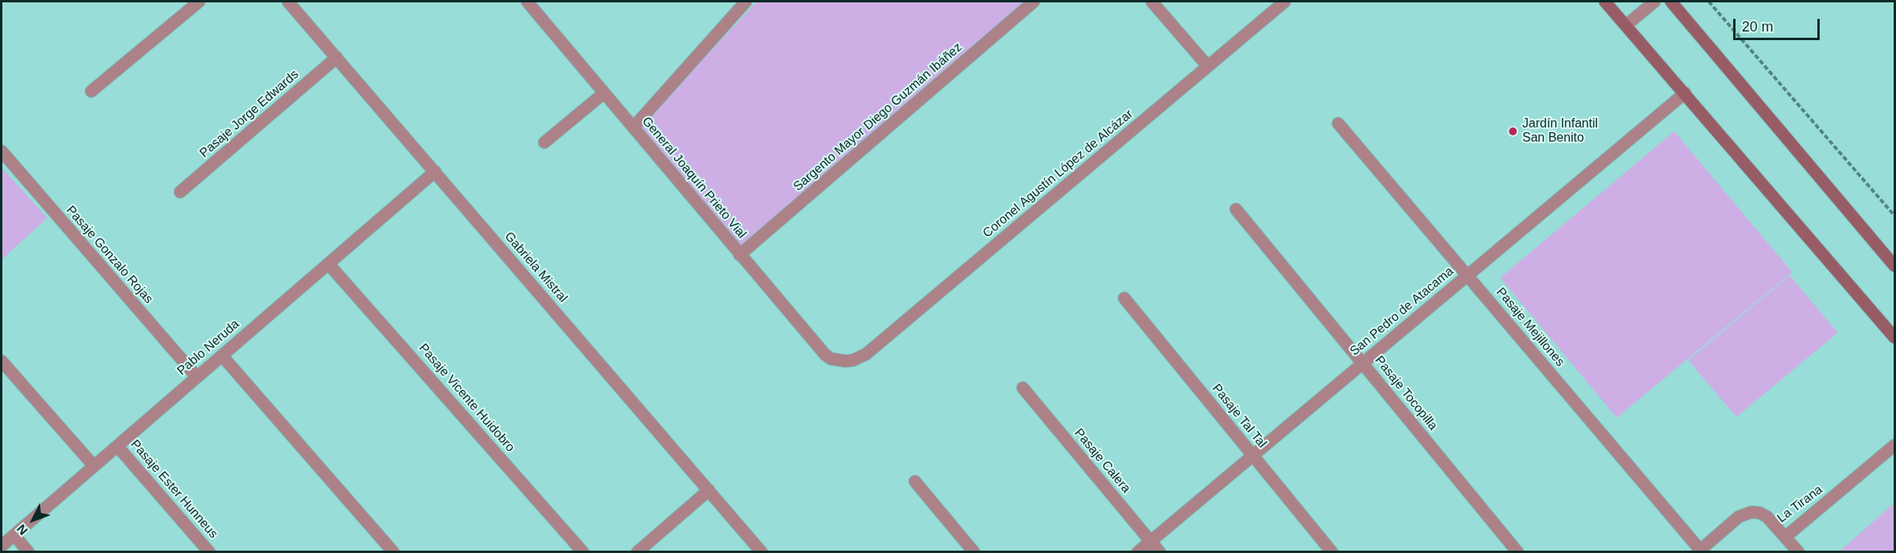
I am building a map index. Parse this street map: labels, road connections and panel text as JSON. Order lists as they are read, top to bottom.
{
  "streets": {
    "street": [
      "Pasaje Jorge Edwards",
      "Sargento Mayor Diego Guzmán Ibáñez",
      "Coronel Agustín López de Alcázar",
      "General Joaquín Prieto Vial",
      "Pasaje Gonzalo Rojas",
      "Gabriela Mistral",
      "San Pedro de Atacama",
      "Pasaje Mejillones",
      "Pablo Neruda",
      "Pasaje Tocopilla",
      "Pasaje Vicente Huidobro",
      "Pasaje Tal Tal",
      "Pasaje Calera",
      "Pasaje Ester Hunneus",
      "La Tirana"
    ]
  },
  "crossings": [
    ["Pasaje Jorge Edwards", "Gabriela Mistral"],
    ["Sargento Mayor Diego Guzmán Ibáñez", "General Joaquín Prieto Vial"],
    ["Coronel Agustín López de Alcázar", "General Joaquín Prieto Vial"],
    ["Pasaje Gonzalo Rojas", "Pablo Neruda"],
    ["Gabriela Mistral", "Pablo Neruda"],
    ["San Pedro de Atacama", "Pasaje Mejillones"],
    ["San Pedro de Atacama", "Pasaje Tocopilla"],
    ["San Pedro de Atacama", "Pasaje Tal Tal"],
    ["San Pedro de Atacama", "Pasaje Calera"],
    ["Pasaje Mejillones", "La Tirana"],
    ["Pablo Neruda", "Pasaje Vicente Huidobro"],
    ["Pablo Neruda", "Pasaje Ester Hunneus"]
  ],
  "places": ["Jardín Infantil San Benito"],
  "scale_bar": "20 m",
  "north": "bottom left"
}
